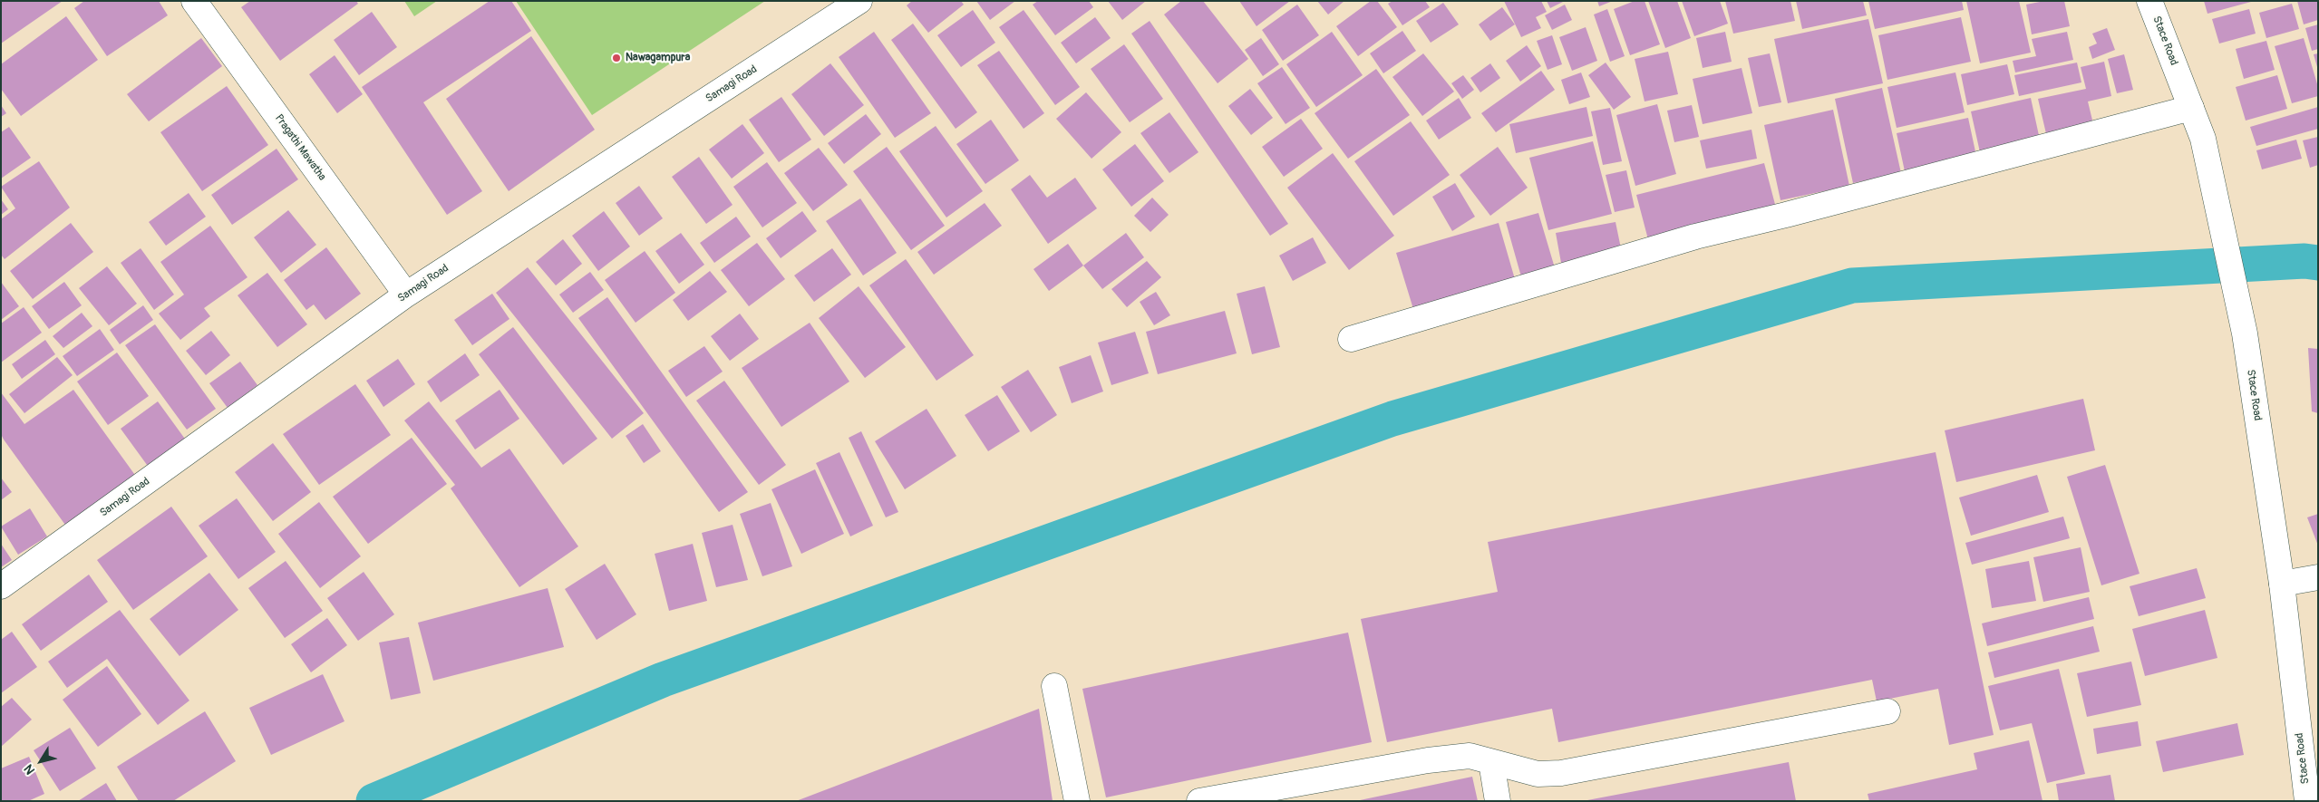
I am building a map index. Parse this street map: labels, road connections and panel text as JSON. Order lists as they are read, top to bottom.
{
  "streets": {
    "street": ["Stace Road", "Samagi Road", "Pragathi Mawatha"]
  },
  "crossings": [
    ["Samagi Road", "Pragathi Mawatha"]
  ],
  "places": ["Nawagampura"],
  "north": "bottom left"
}
